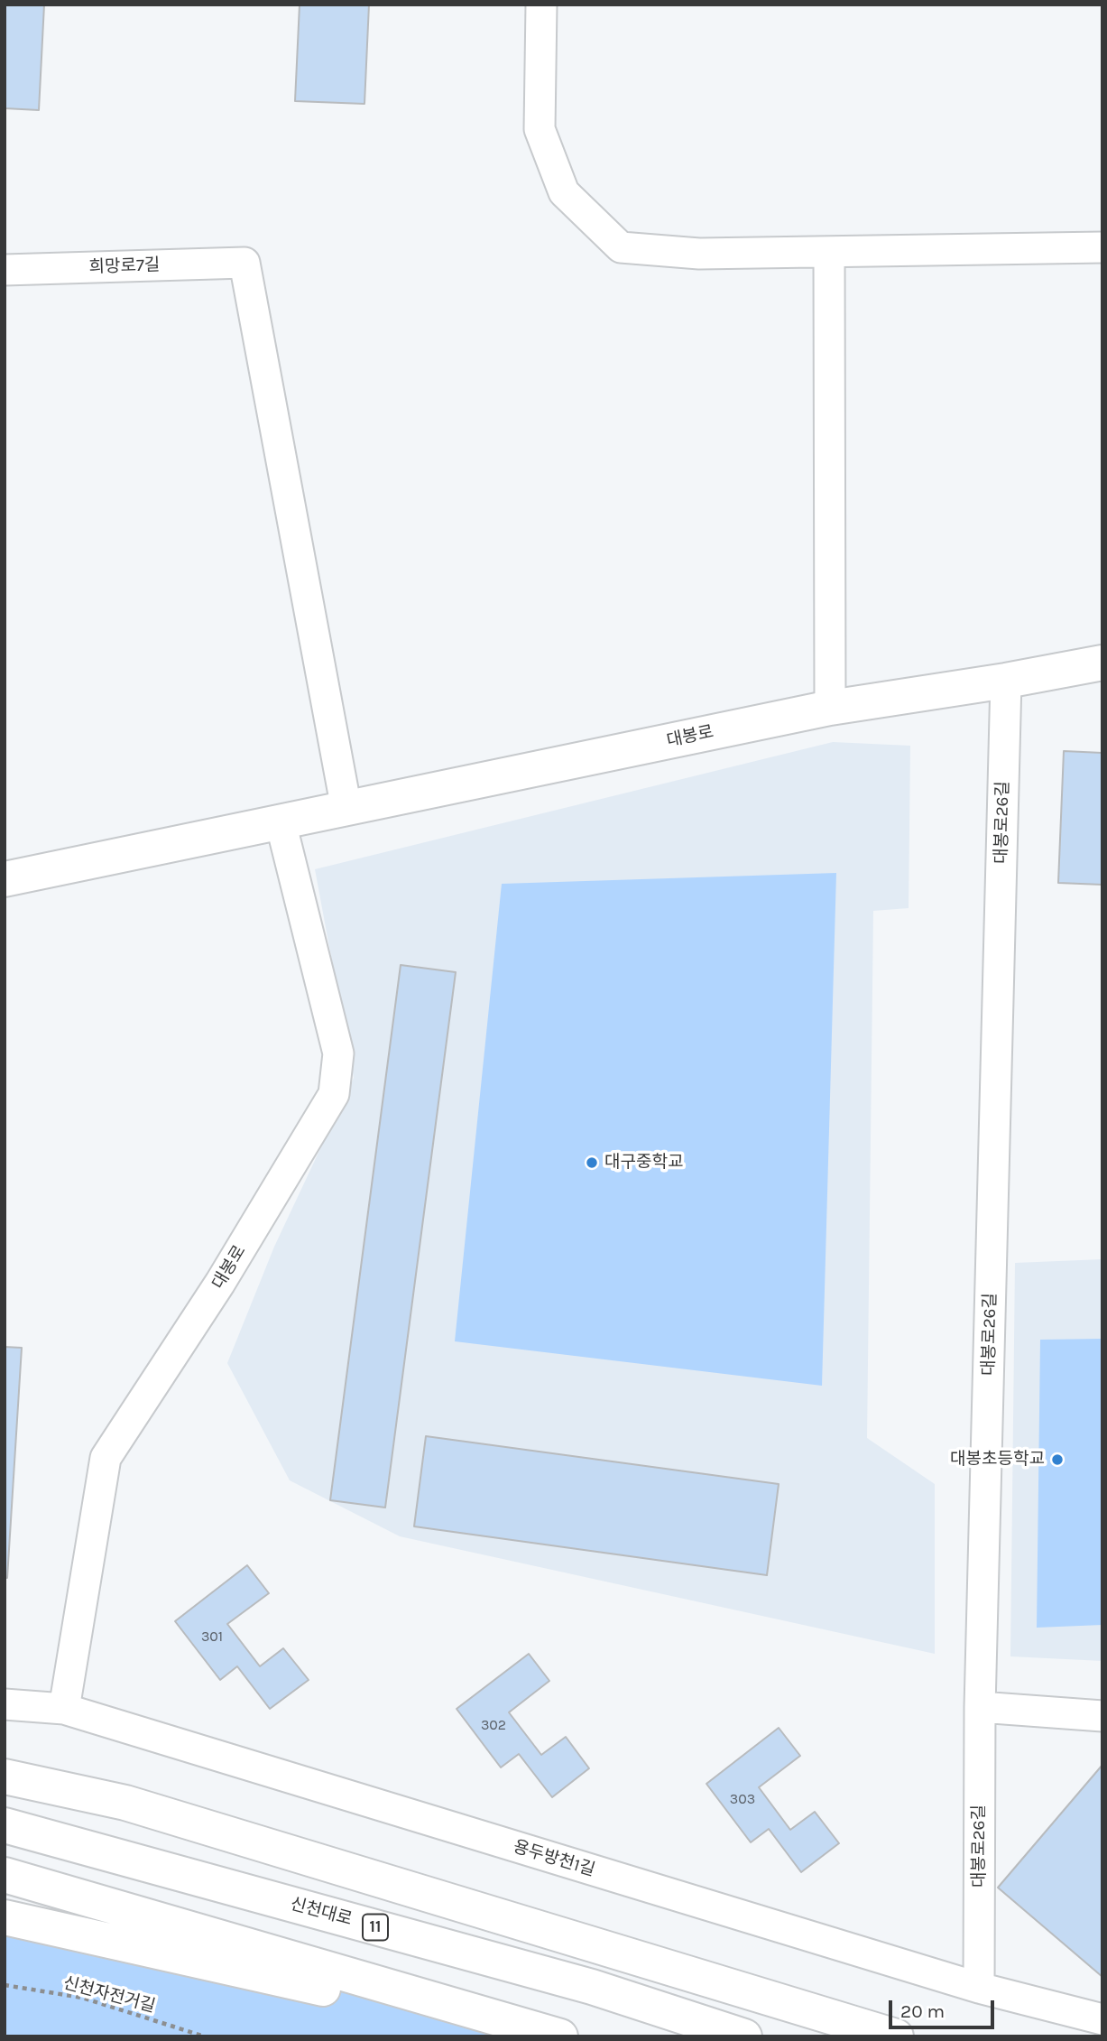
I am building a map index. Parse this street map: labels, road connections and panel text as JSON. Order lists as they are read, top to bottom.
{
  "streets": {
    "main road": ["대봉로", "신천대로", "11"],
    "street": ["희망로7길", "대봉로26길", "용두방천1길"],
    "path": ["신천자전거길"]
  },
  "crossings": [
    ["희망로7길", "대봉로"],
    ["대봉로", "대봉로26길"],
    ["대봉로", "용두방천1길"],
    ["대봉로26길", "용두방천1길"]
  ],
  "places": ["대구중학교", "대봉초등학교"],
  "house_numbers": ["301", "302", "303"],
  "scale_bar": "20 m"
}
